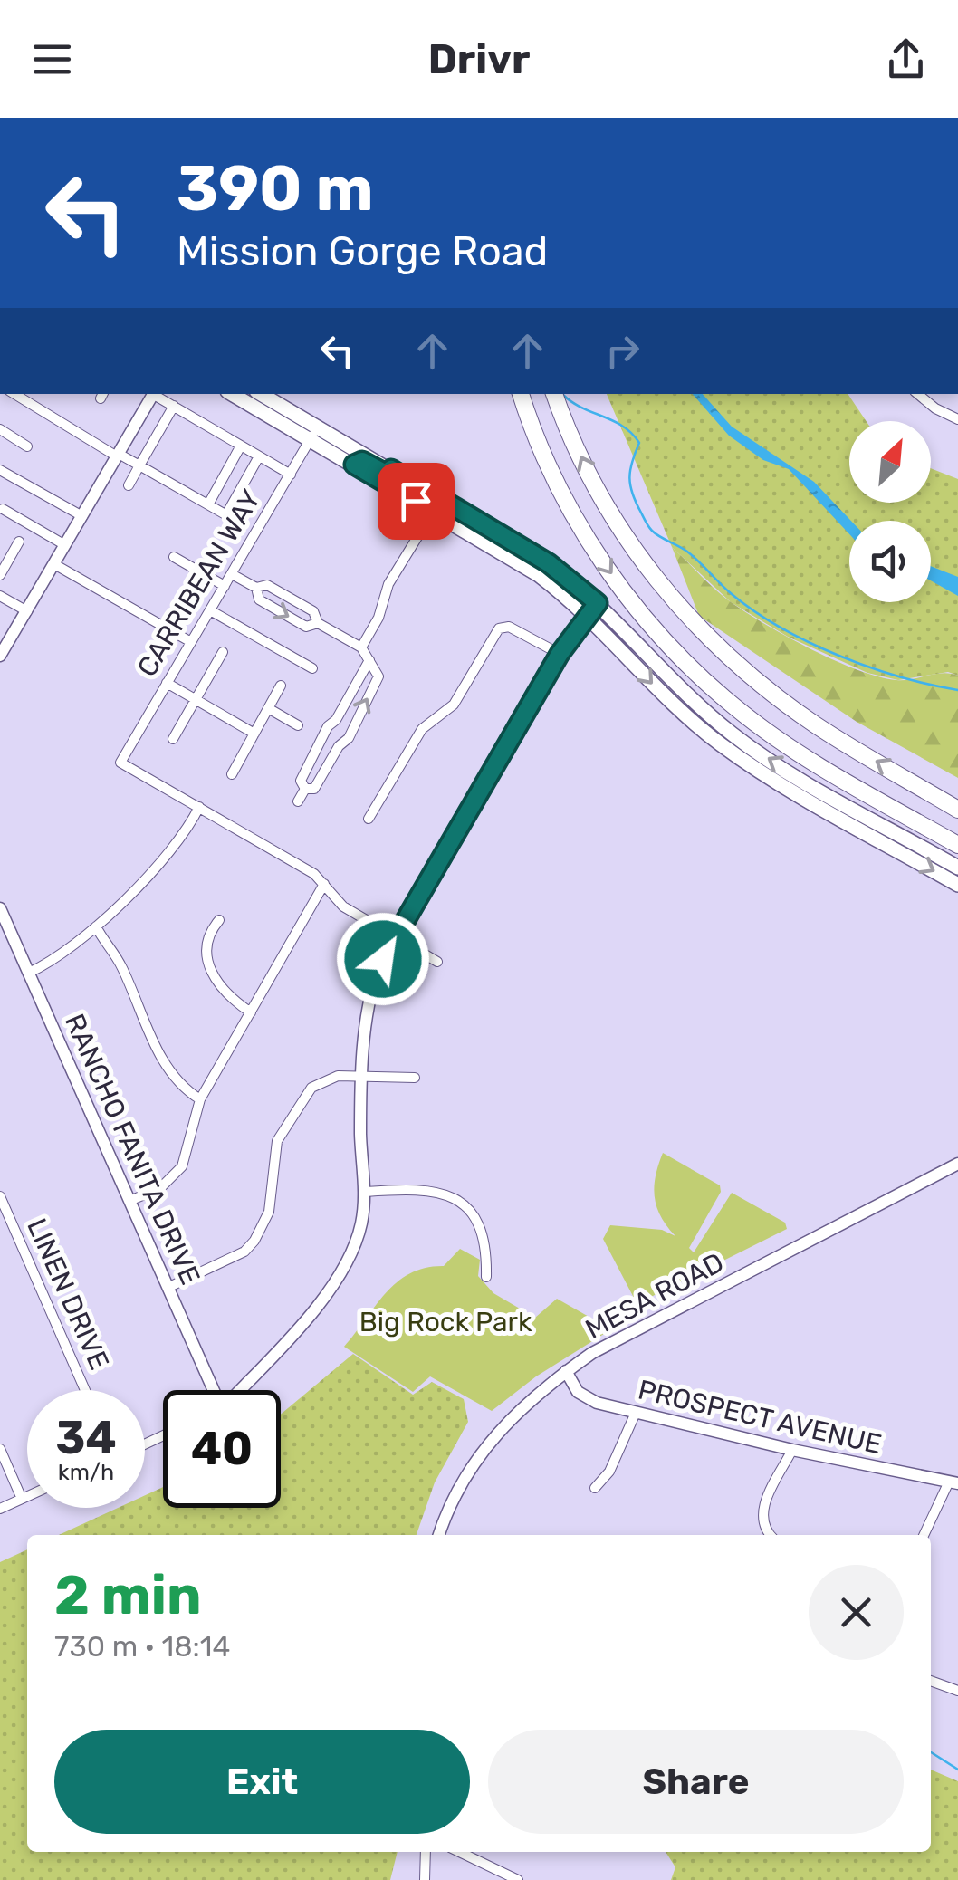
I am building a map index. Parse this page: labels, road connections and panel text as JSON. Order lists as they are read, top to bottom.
{
  "streets": {
    "street": [
      "CARRIBEAN WAY",
      "RANCHO FANITA DRIVE",
      "LINEN DRIVE",
      "MESA ROAD",
      "PROSPECT AVENUE"
    ]
  },
  "crossings": [
    ["MESA ROAD", "PROSPECT AVENUE"]
  ],
  "parks": ["Big Rock Park"],
  "north": "top right",
  "page": {
    "header": "Drivr",
    "turn": ["390 m", "Mission Gorge Road"],
    "speed": "34 km/h",
    "limit": "40",
    "heading": ["2 min", "730 m · 18:14"],
    "buttons": ["Exit", "Share"]
  }
}
